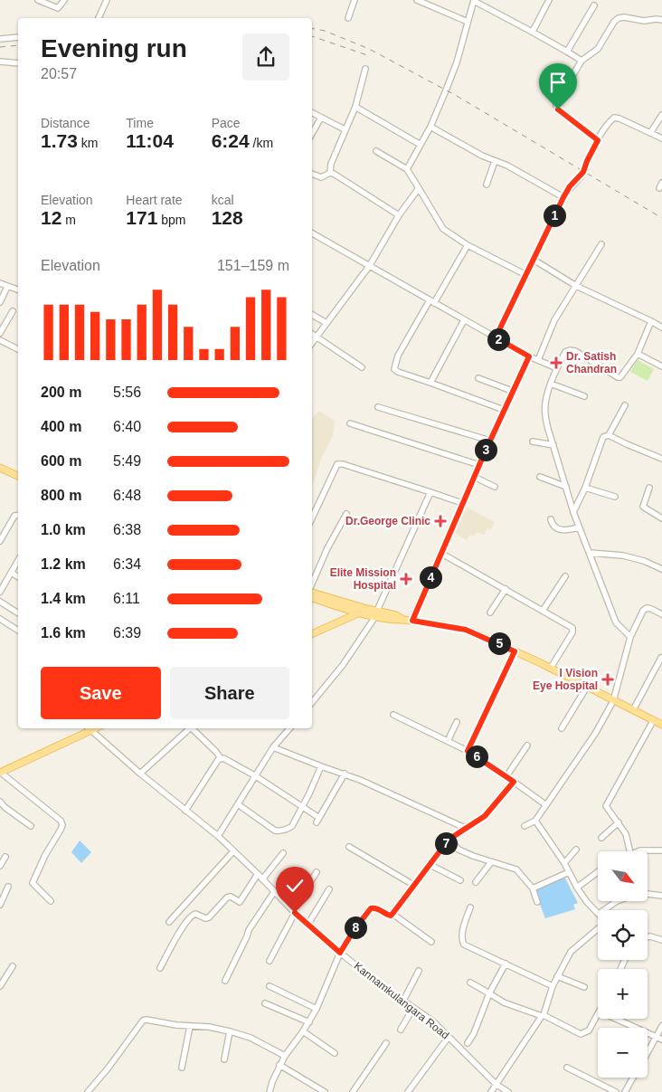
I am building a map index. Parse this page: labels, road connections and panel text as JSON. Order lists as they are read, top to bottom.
{
  "streets": {
    "street": ["Kannamkulangara Road"]
  },
  "places": {
    "health": [
      "Dr. Satish Chandran",
      "Dr.George Clinic",
      "Elite Mission Hospital",
      "I Vision Eye Hospital"
    ]
  },
  "north": "bottom right",
  "page": {
    "heading": ["Evening run", "20:57"],
    "stats": [
      ["Distance", "1.73 km"],
      ["Time", "11:04"],
      ["Pace", "6:24 /km"],
      ["Elevation", "12 m"],
      ["Heart rate", "171 bpm"],
      ["kcal", "128"]
    ],
    "pins": [
      "1",
      "2",
      "3",
      "4",
      "5",
      "6",
      "7",
      "8"
    ],
    "chart": ["Elevation", "151–159 m"],
    "list": [
      {
        "name": "200 m",
        "note": "5:56"
      },
      {
        "name": "400 m",
        "note": "6:40"
      },
      {
        "name": "600 m",
        "note": "5:49"
      },
      {
        "name": "800 m",
        "note": "6:48"
      },
      {
        "name": "1.0 km",
        "note": "6:38"
      },
      {
        "name": "1.2 km",
        "note": "6:34"
      },
      {
        "name": "1.4 km",
        "note": "6:11"
      },
      {
        "name": "1.6 km",
        "note": "6:39"
      }
    ],
    "buttons": ["Save", "Share"],
    "map_buttons": ["+", "−"]
  }
}
